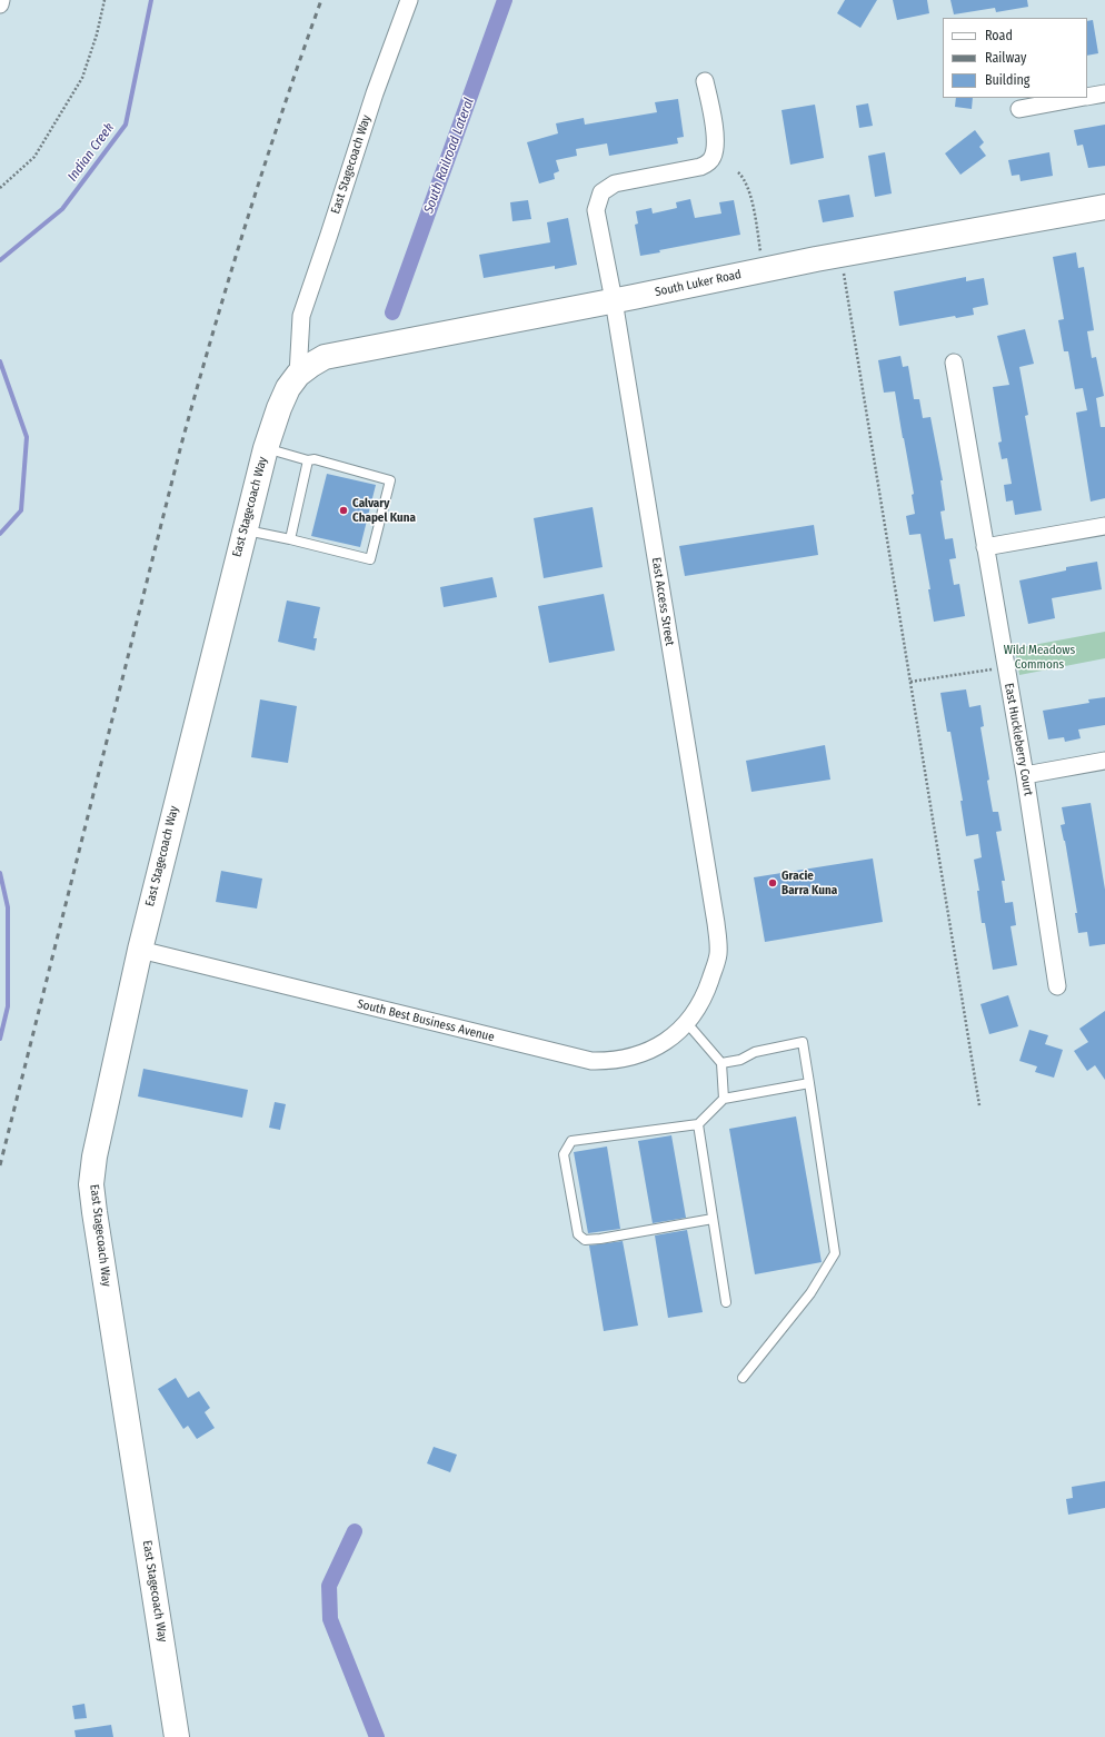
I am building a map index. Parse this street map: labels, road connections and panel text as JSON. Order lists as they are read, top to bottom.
{
  "streets": {
    "street": [
      "East Stagecoach Way",
      "South Luker Road",
      "East Access Street",
      "East Huckleberry Court",
      "South Best Business Avenue"
    ]
  },
  "crossings": [
    ["East Stagecoach Way", "South Luker Road"],
    ["East Stagecoach Way", "South Best Business Avenue"],
    ["South Luker Road", "East Access Street"],
    ["East Access Street", "South Best Business Avenue"]
  ],
  "water": ["Indian Creek", "South Railroad Lateral"],
  "parks": ["Wild Meadows Commons"],
  "places": ["Calvary Chapel Kuna", "Gracie Barra Kuna"],
  "legend": ["Road", "Railway", "Building"]
}
